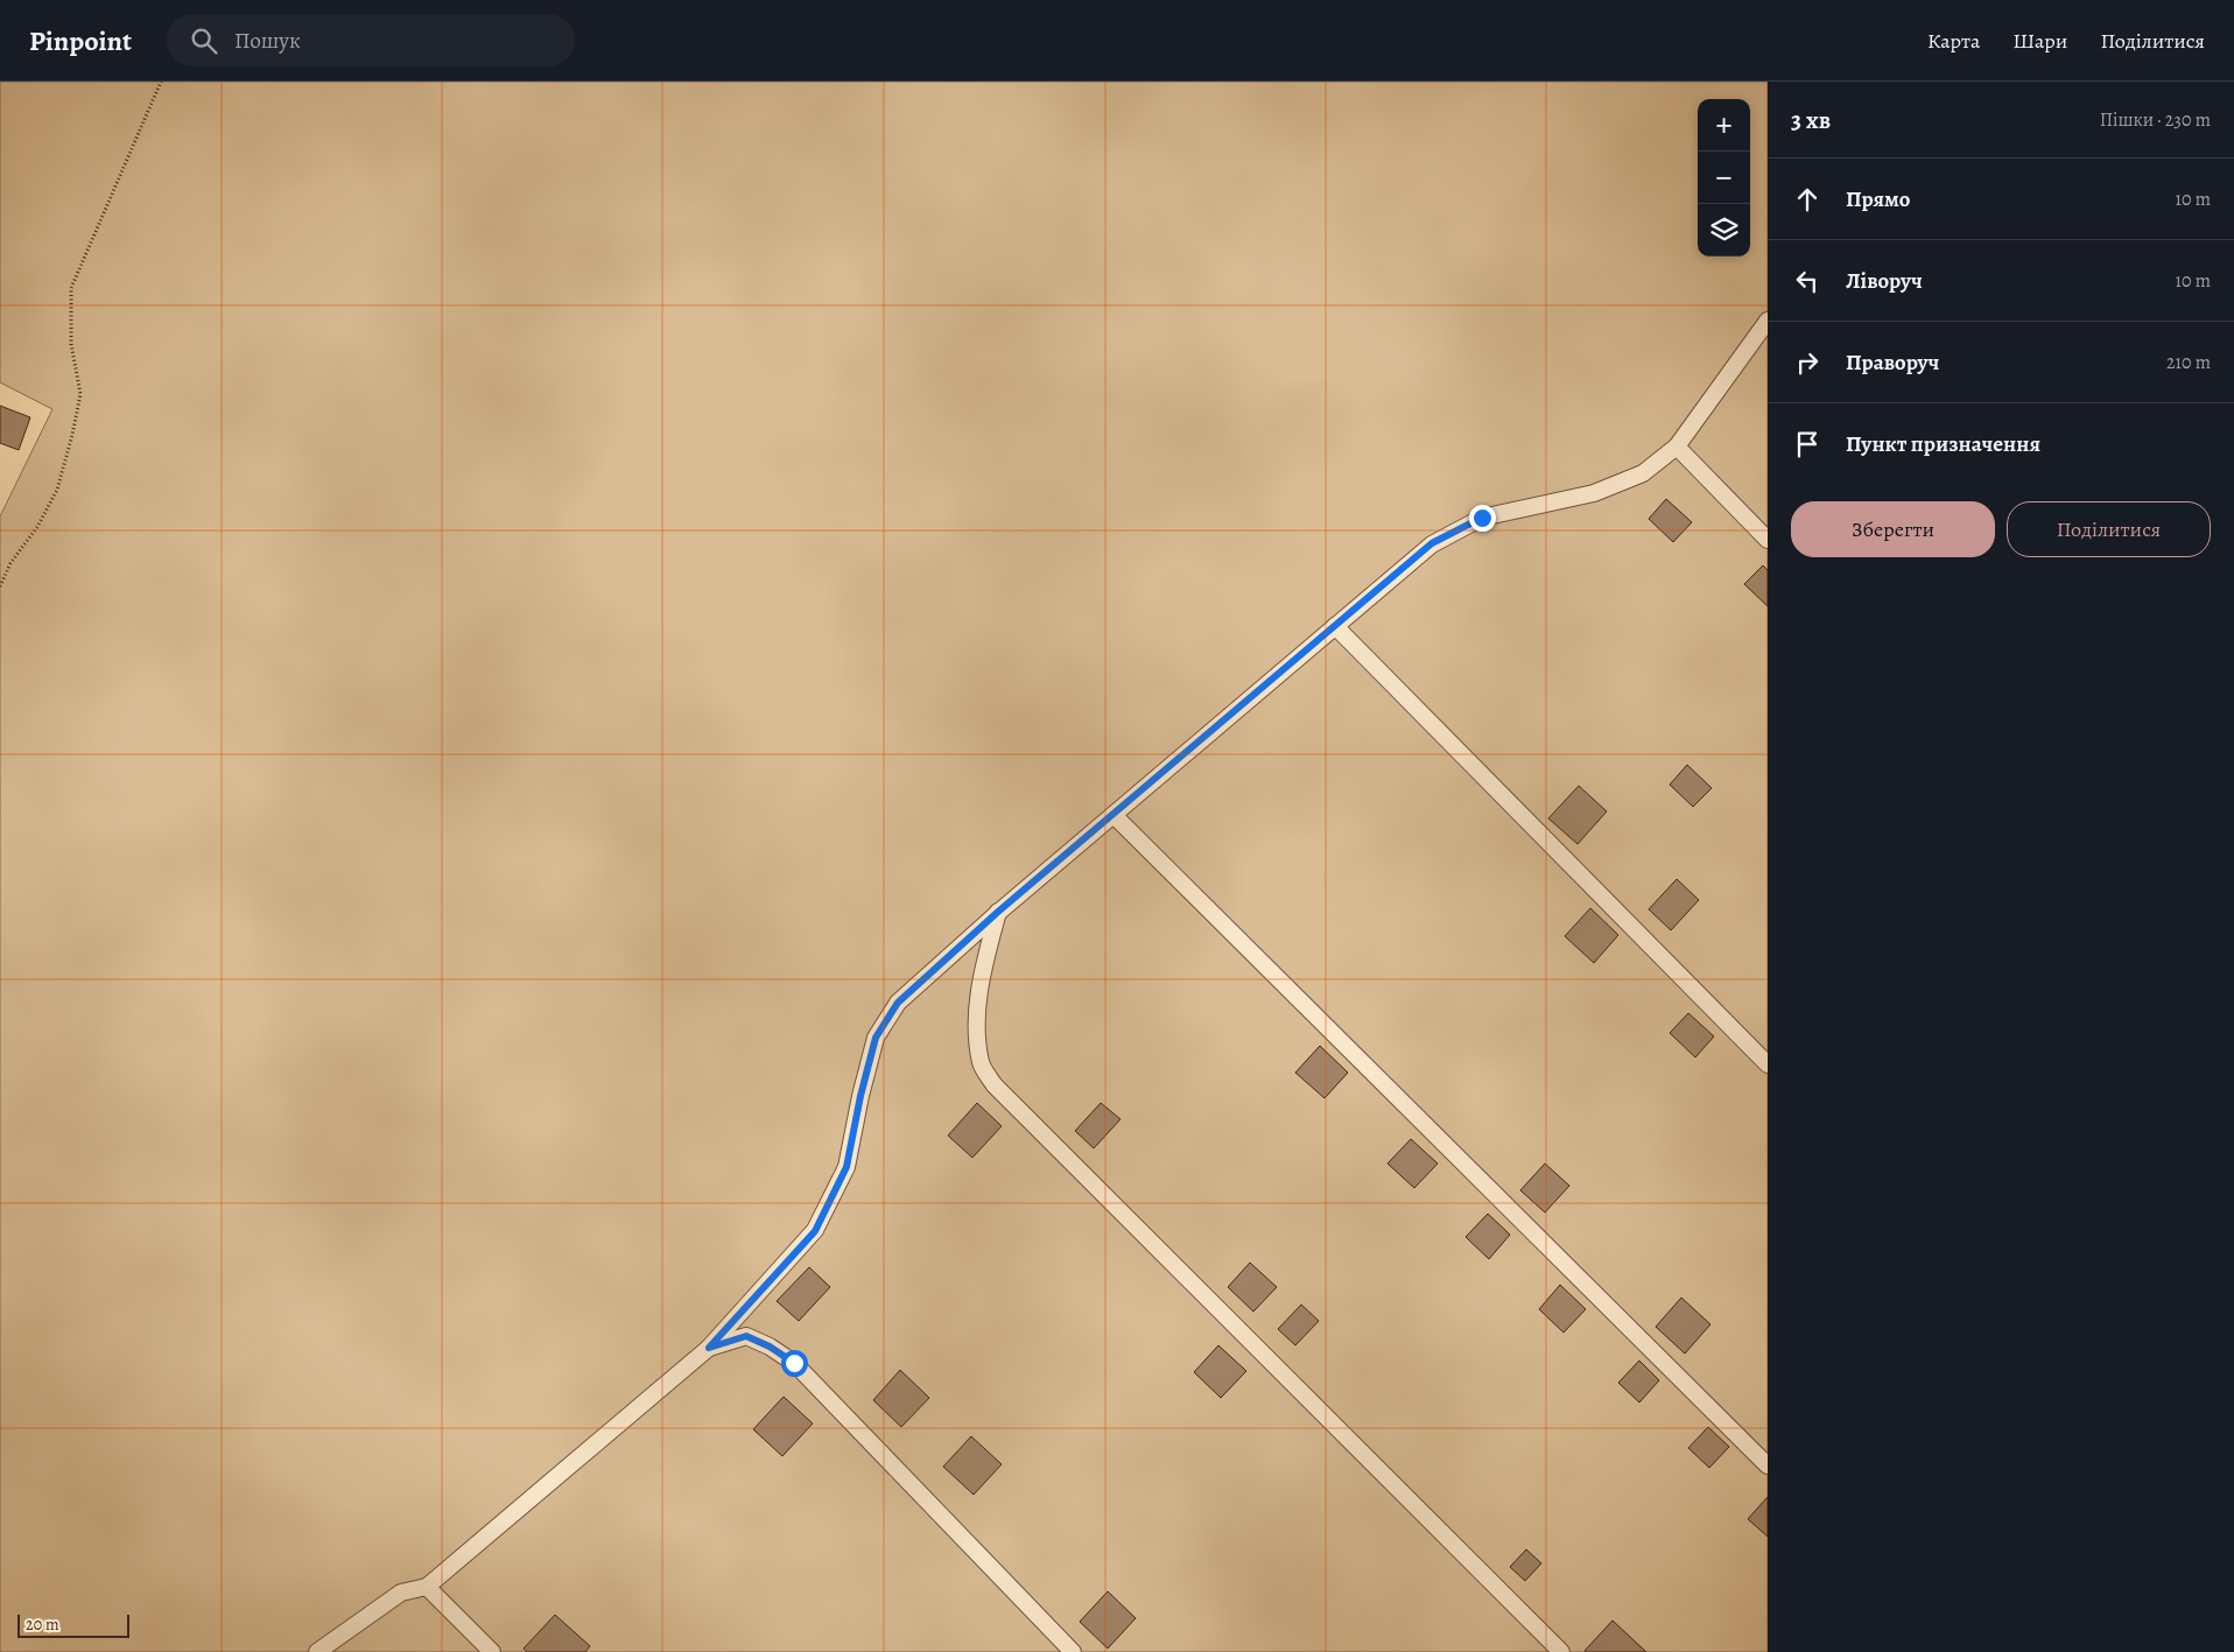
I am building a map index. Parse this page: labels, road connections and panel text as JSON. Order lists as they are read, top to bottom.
{
  "scale_bar": "20 m",
  "page": {
    "header": "Pinpoint",
    "search": "Пошук",
    "nav": ["Карта", "Шари", "Поділитися"],
    "heading": ["3 хв", "Пішки · 230 m"],
    "map_buttons": ["+", "−"],
    "list": [
      ["Прямо", "10 m"],
      ["Ліворуч", "10 m"],
      ["Праворуч", "210 m"],
      "Пункт призначення"
    ],
    "buttons": ["Зберегти", "Поділитися"],
    "scale": "20 m"
  }
}
